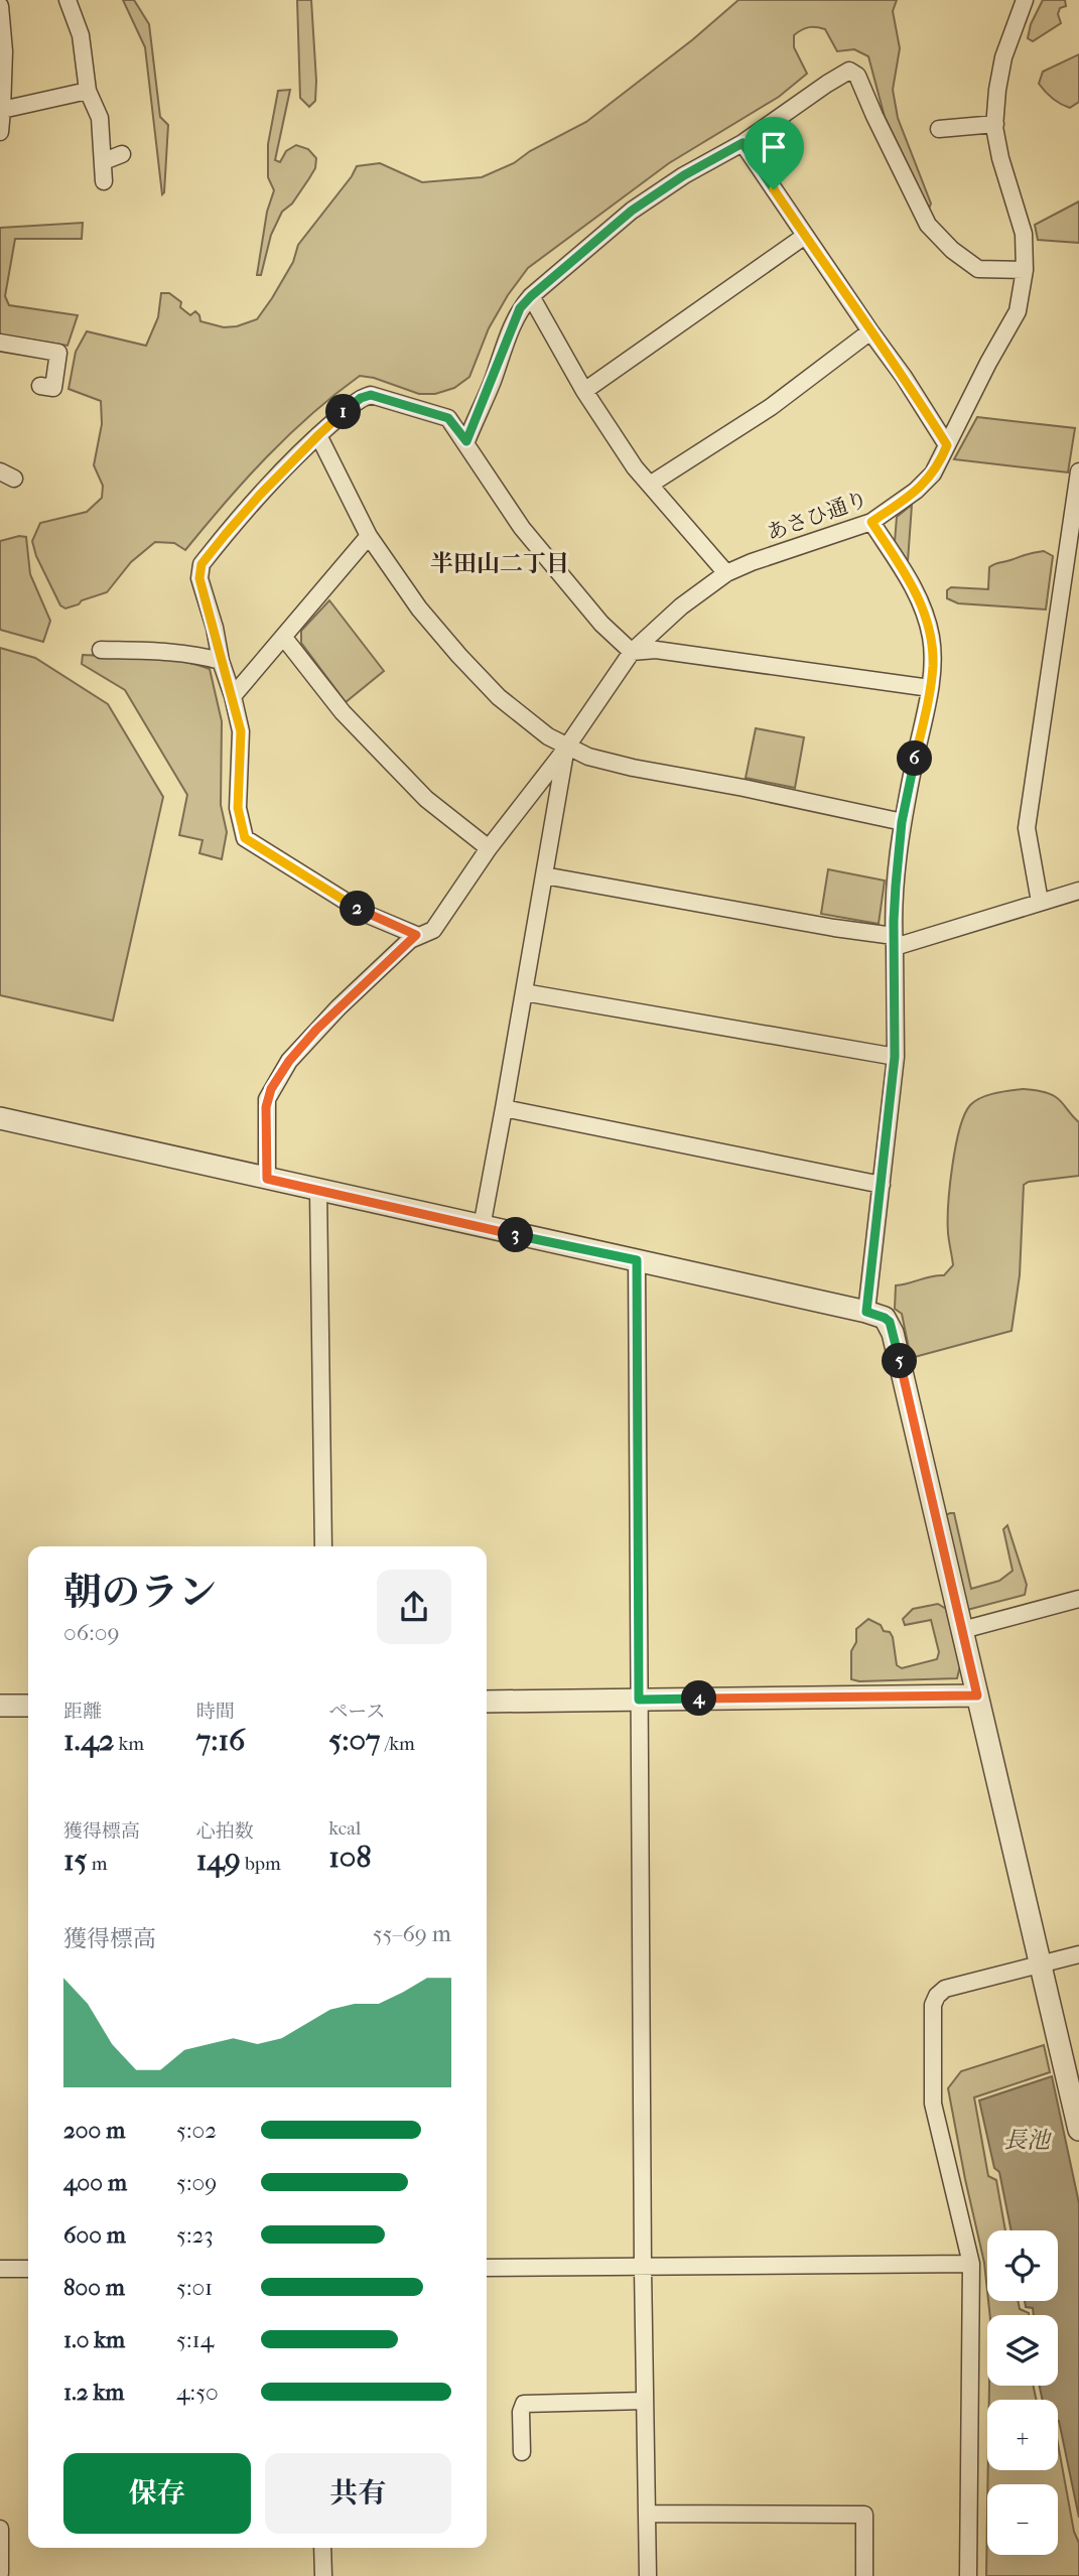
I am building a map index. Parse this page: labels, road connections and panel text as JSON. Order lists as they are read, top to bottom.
{
  "streets": {
    "street": ["あさひ通り"]
  },
  "districts": ["半田山二丁目"],
  "water": ["長池"],
  "page": {
    "pins": [
      "1",
      "6",
      "2",
      "3",
      "5",
      "4"
    ],
    "heading": ["朝のラン", "06:09"],
    "stats": [
      ["距離", "1.42 km"],
      ["時間", "7:16"],
      ["ペース", "5:07 /km"],
      ["獲得標高", "15 m"],
      ["心拍数", "149 bpm"],
      ["kcal", "108"]
    ],
    "chart": ["獲得標高", "55–69 m"],
    "list": [
      {
        "name": "200 m",
        "note": "5:02"
      },
      {
        "name": "400 m",
        "note": "5:09"
      },
      {
        "name": "600 m",
        "note": "5:23"
      },
      {
        "name": "800 m",
        "note": "5:01"
      },
      {
        "name": "1.0 km",
        "note": "5:14"
      },
      {
        "name": "1.2 km",
        "note": "4:50"
      }
    ],
    "map_buttons": ["+", "−"],
    "buttons": ["保存", "共有"]
  }
}
